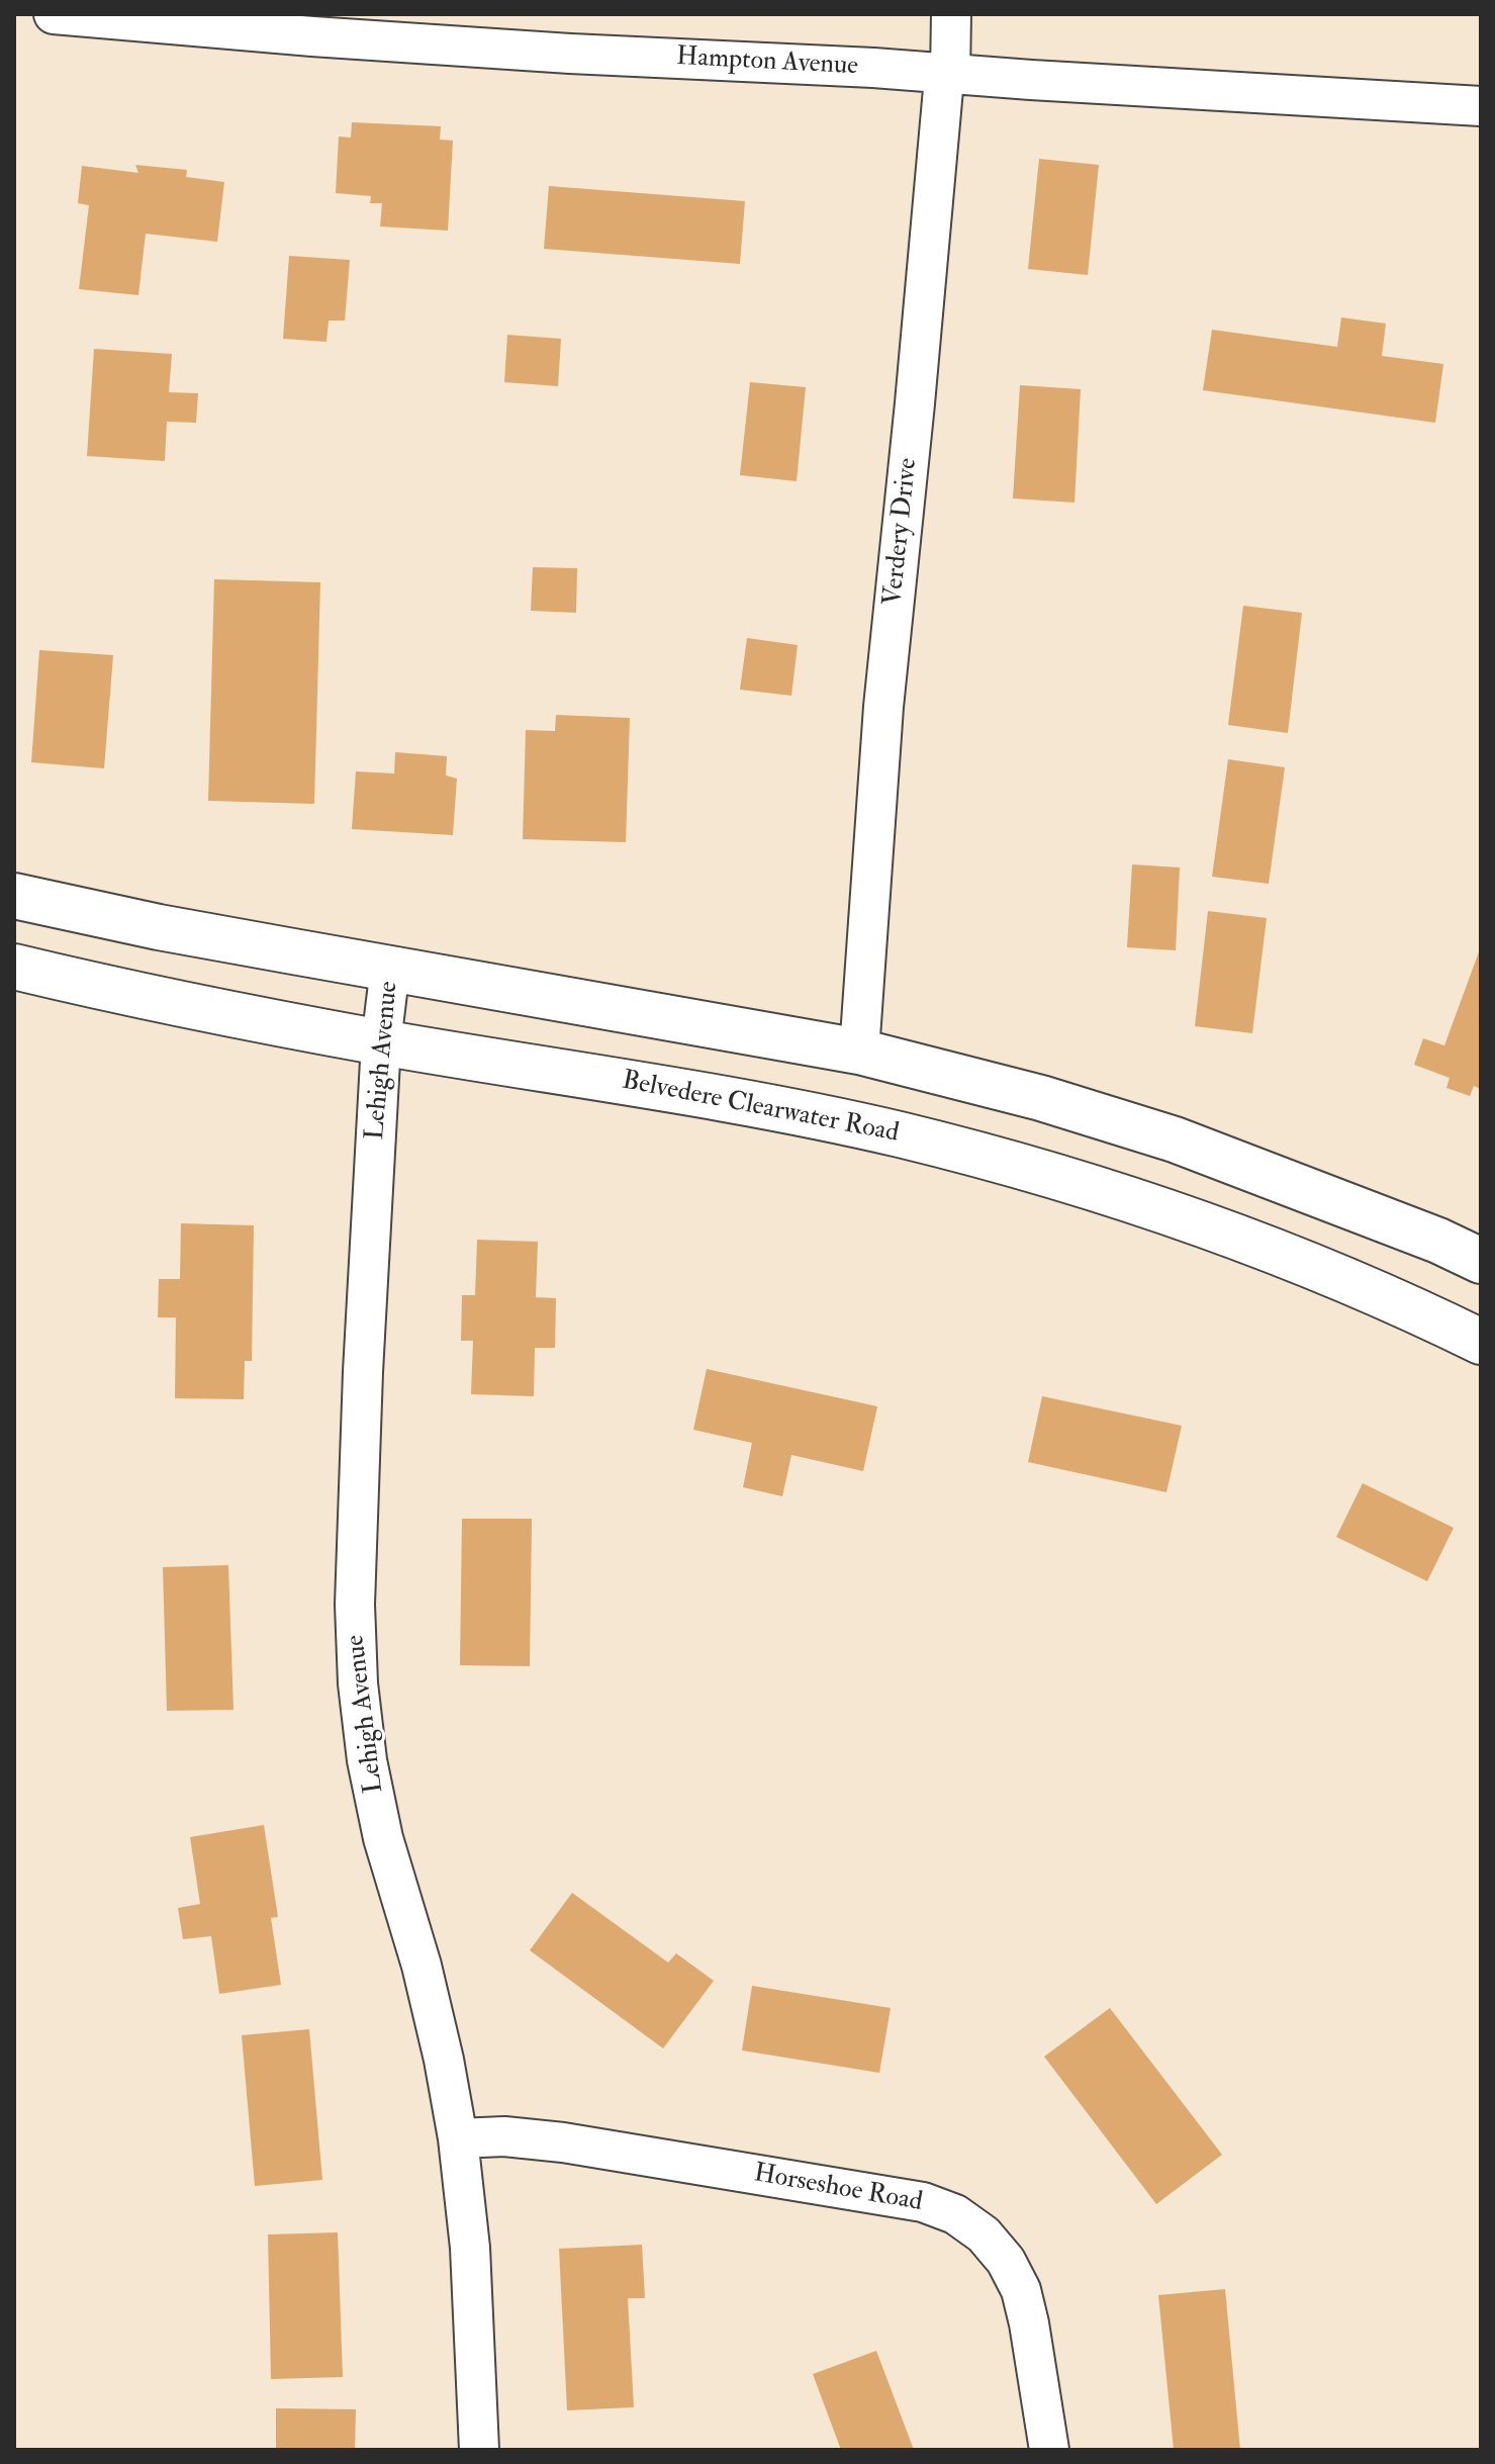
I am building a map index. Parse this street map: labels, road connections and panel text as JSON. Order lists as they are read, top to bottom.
{
  "streets": {
    "main road": ["Belvedere Clearwater Road"],
    "street": [
      "Hampton Avenue",
      "Verdery Drive",
      "Lehigh Avenue",
      "Horseshoe Road"
    ]
  },
  "crossings": [
    ["Hampton Avenue", "Verdery Drive"],
    ["Lehigh Avenue", "Belvedere Clearwater Road"],
    ["Lehigh Avenue", "Horseshoe Road"]
  ]
}
